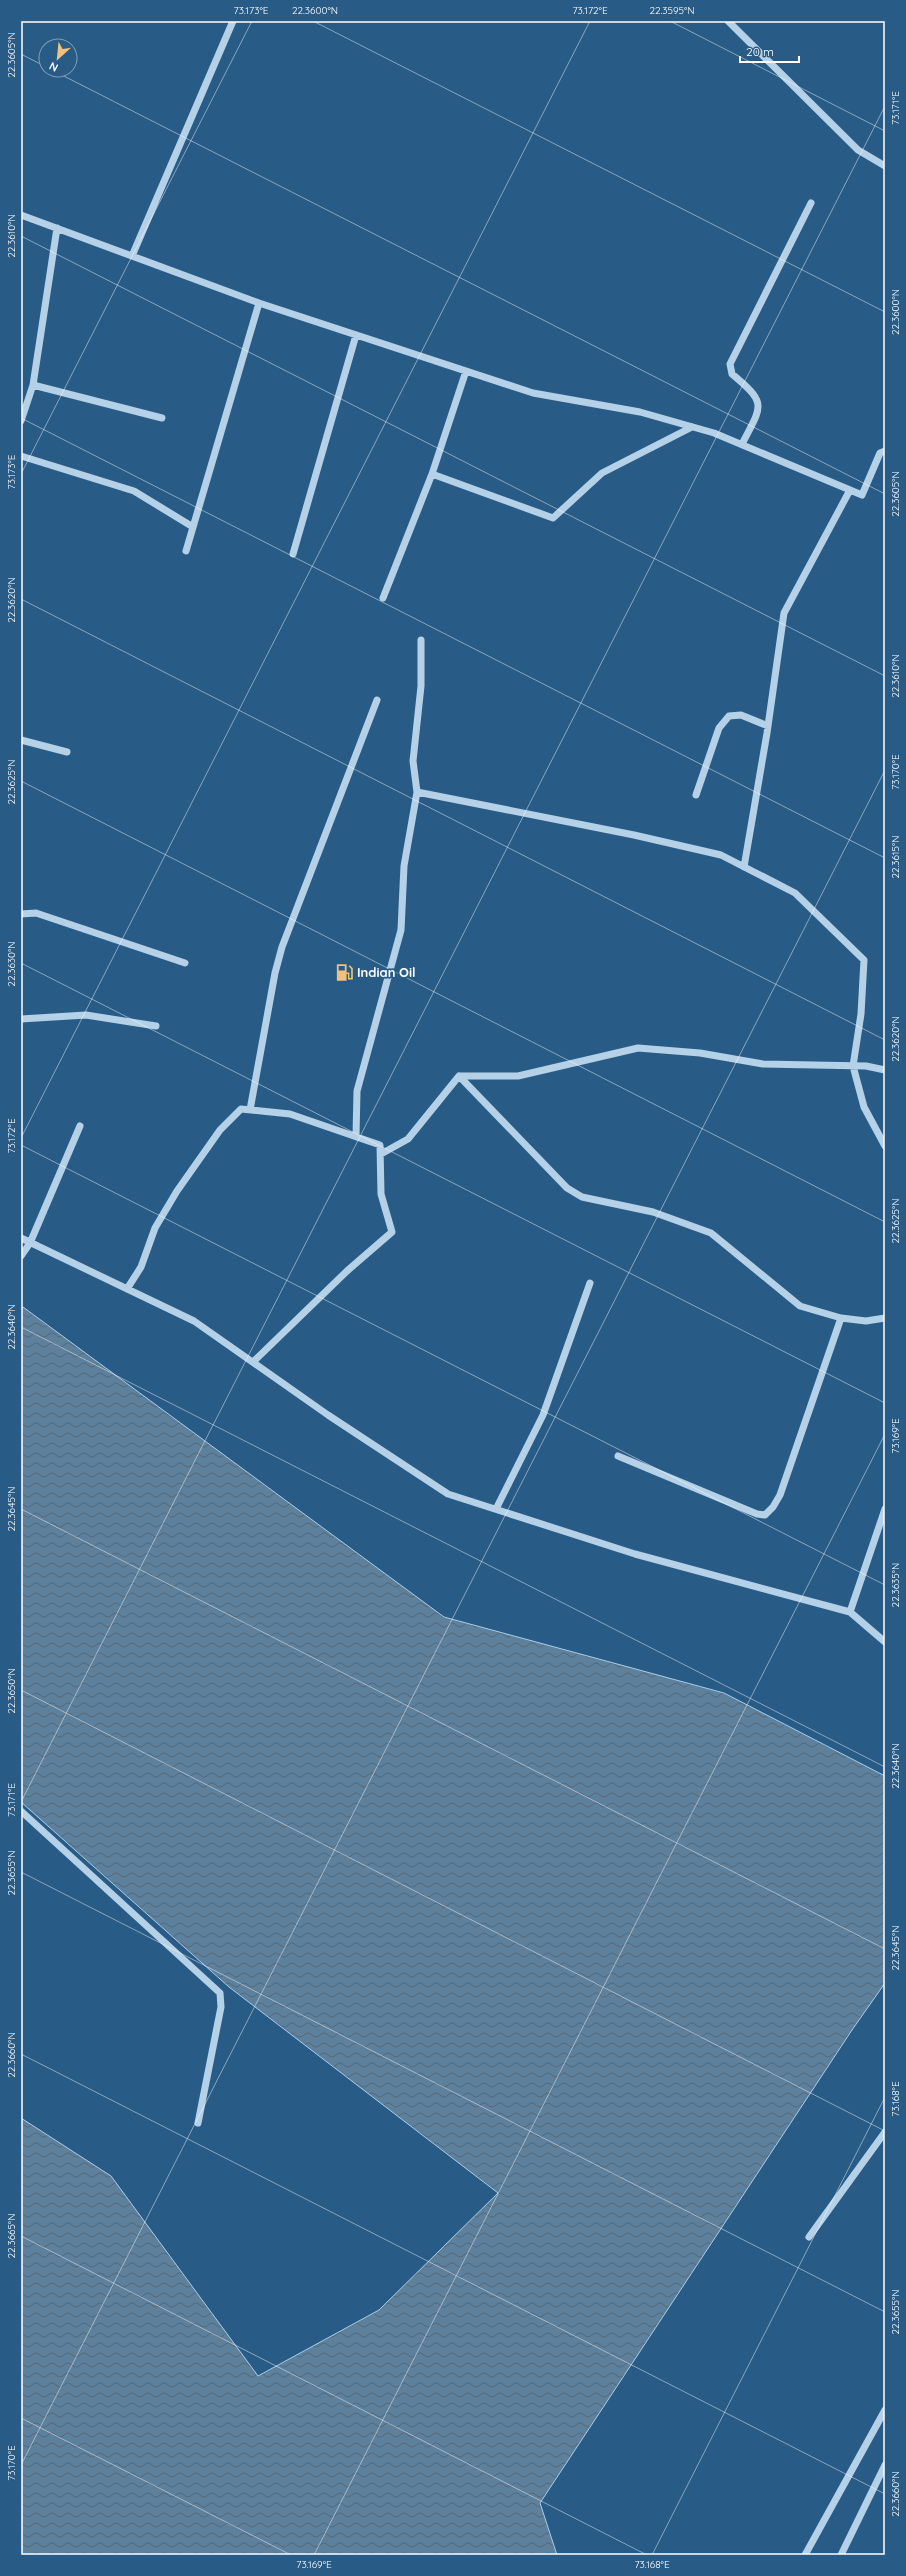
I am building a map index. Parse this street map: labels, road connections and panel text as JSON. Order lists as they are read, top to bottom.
{
  "places": {
    "fuel station": ["Indian Oil"]
  },
  "scale_bar": "20 m",
  "north": "bottom left",
  "coordinates": [
    "73.173°E",
    "22.3600°N",
    "73.172°E",
    "22.3595°N",
    "22.3605°N",
    "73.171°E",
    "22.3610°N",
    "22.3620°N",
    "73.170°E",
    "22.3625°N",
    "22.3615°N",
    "22.3630°N",
    "22.3640°N",
    "73.169°E",
    "22.3645°N",
    "22.3635°N",
    "22.3650°N",
    "22.3655°N",
    "22.3660°N",
    "73.168°E",
    "22.3665°N"
  ]
}
